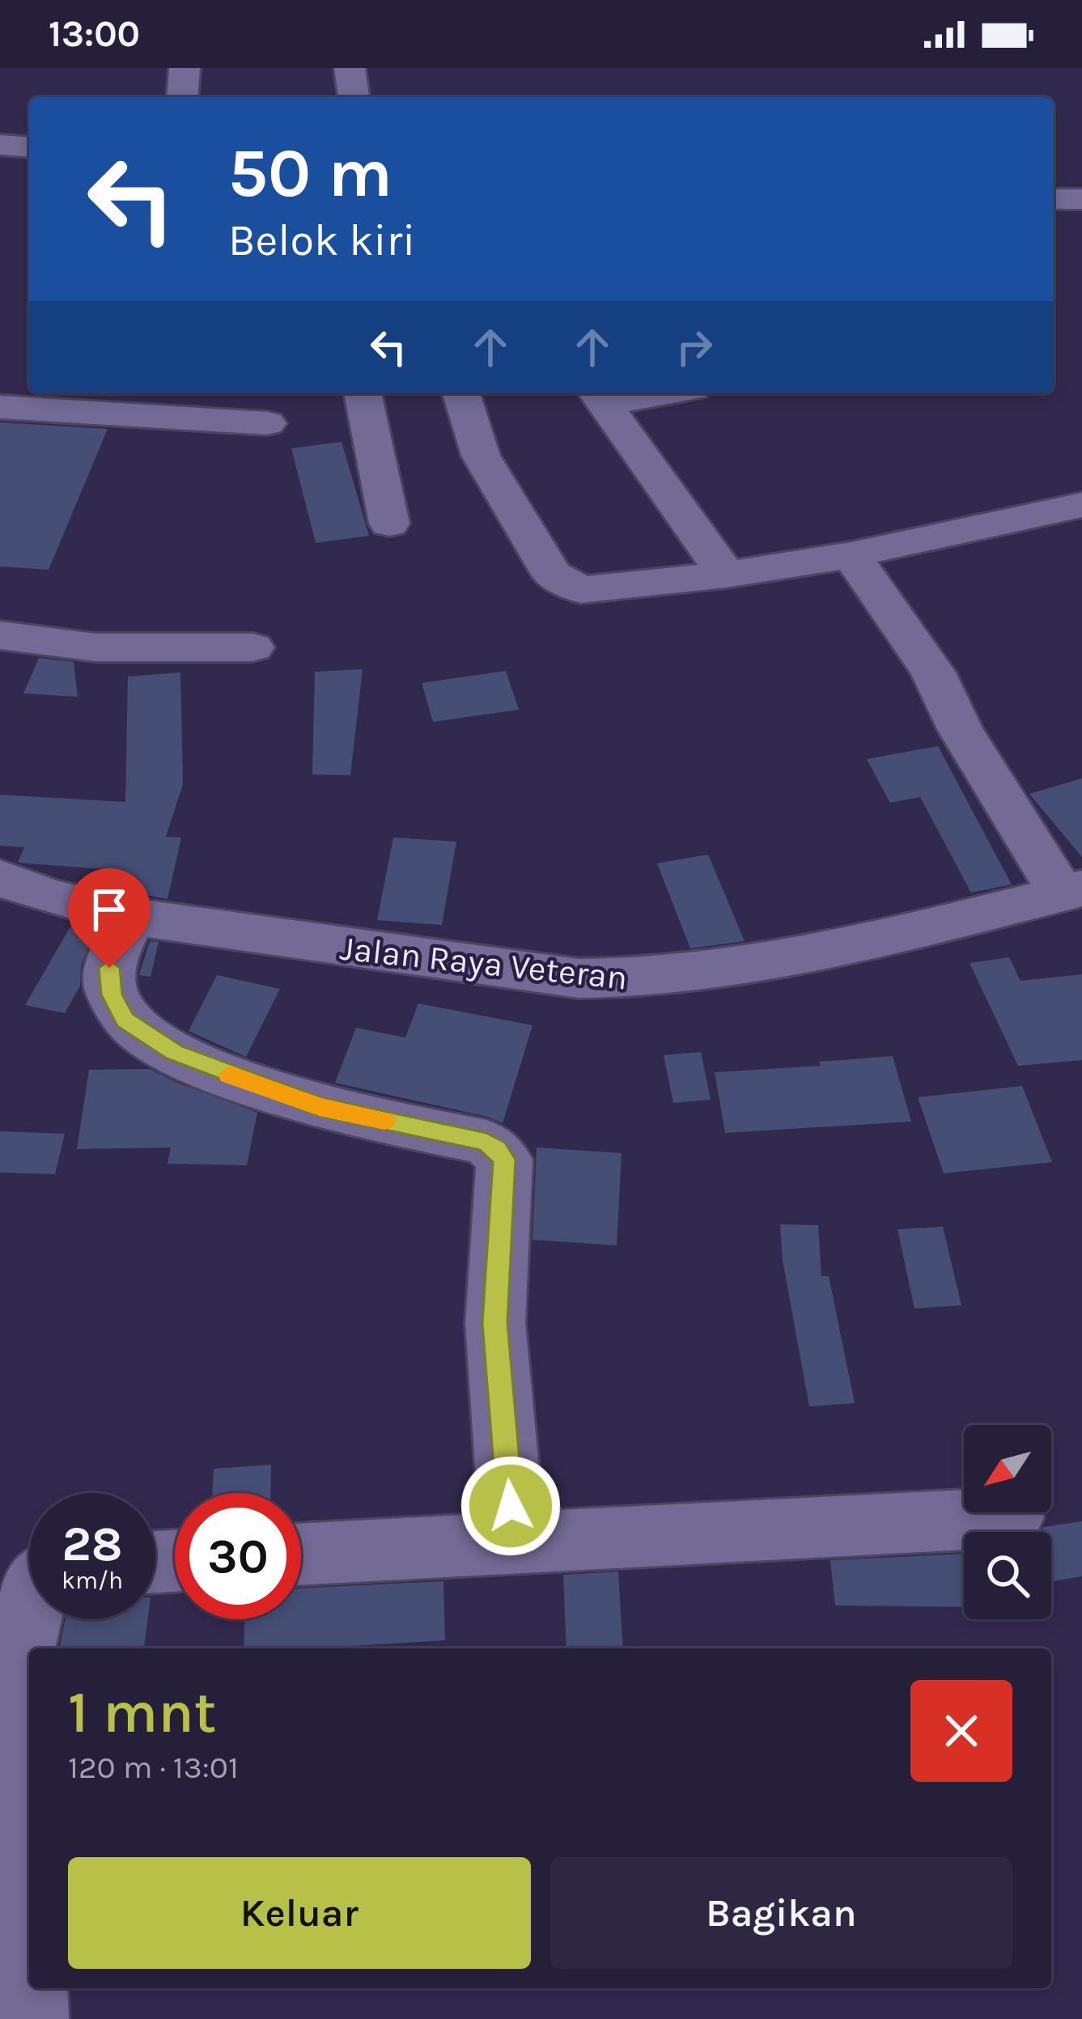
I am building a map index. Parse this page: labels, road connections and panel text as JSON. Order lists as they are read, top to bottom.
{
  "streets": {
    "street": ["Jalan Raya Veteran"]
  },
  "north": "bottom left",
  "page": {
    "status": "13:00",
    "turn": ["50 m", "Belok kiri"],
    "speed": "28 km/h",
    "limit": "30",
    "heading": ["1 mnt", "120 m · 13:01"],
    "buttons": ["Keluar", "Bagikan"]
  }
}
